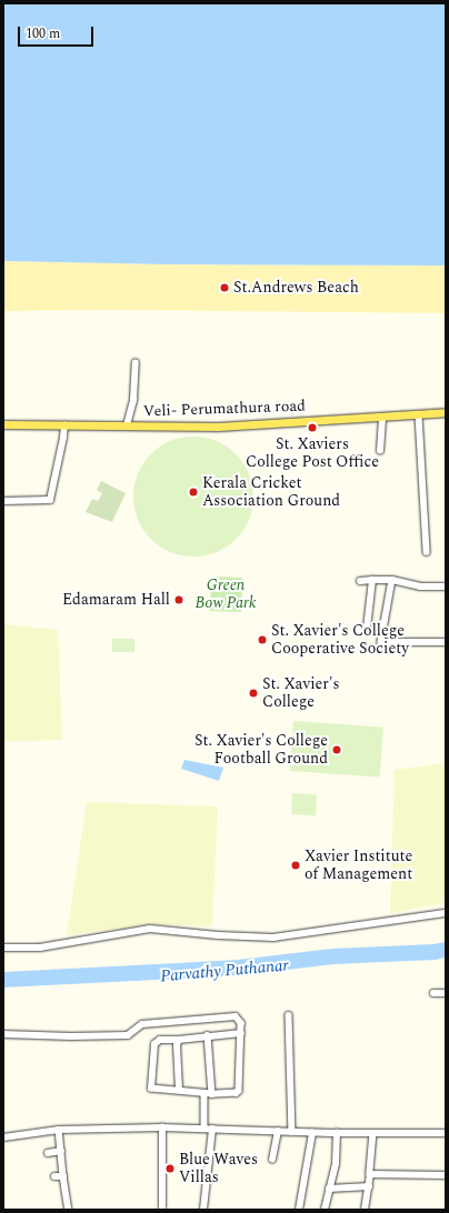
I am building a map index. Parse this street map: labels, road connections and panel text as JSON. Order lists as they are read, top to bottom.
{
  "streets": {
    "main road": ["Veli- Perumathura road"]
  },
  "water": ["Parvathy Puthanar"],
  "parks": ["Green Bow Park"],
  "places": [
    "St.Andrews Beach",
    "St. Xaviers College Post Office",
    "Kerala Cricket Association Ground",
    "Edamaram Hall",
    "St. Xavier's College Cooperative Society",
    "St. Xavier's College",
    "St. Xavier's College Football Ground",
    "Xavier Institute of Management",
    "Blue Waves Villas"
  ],
  "scale_bar": "100 m"
}
